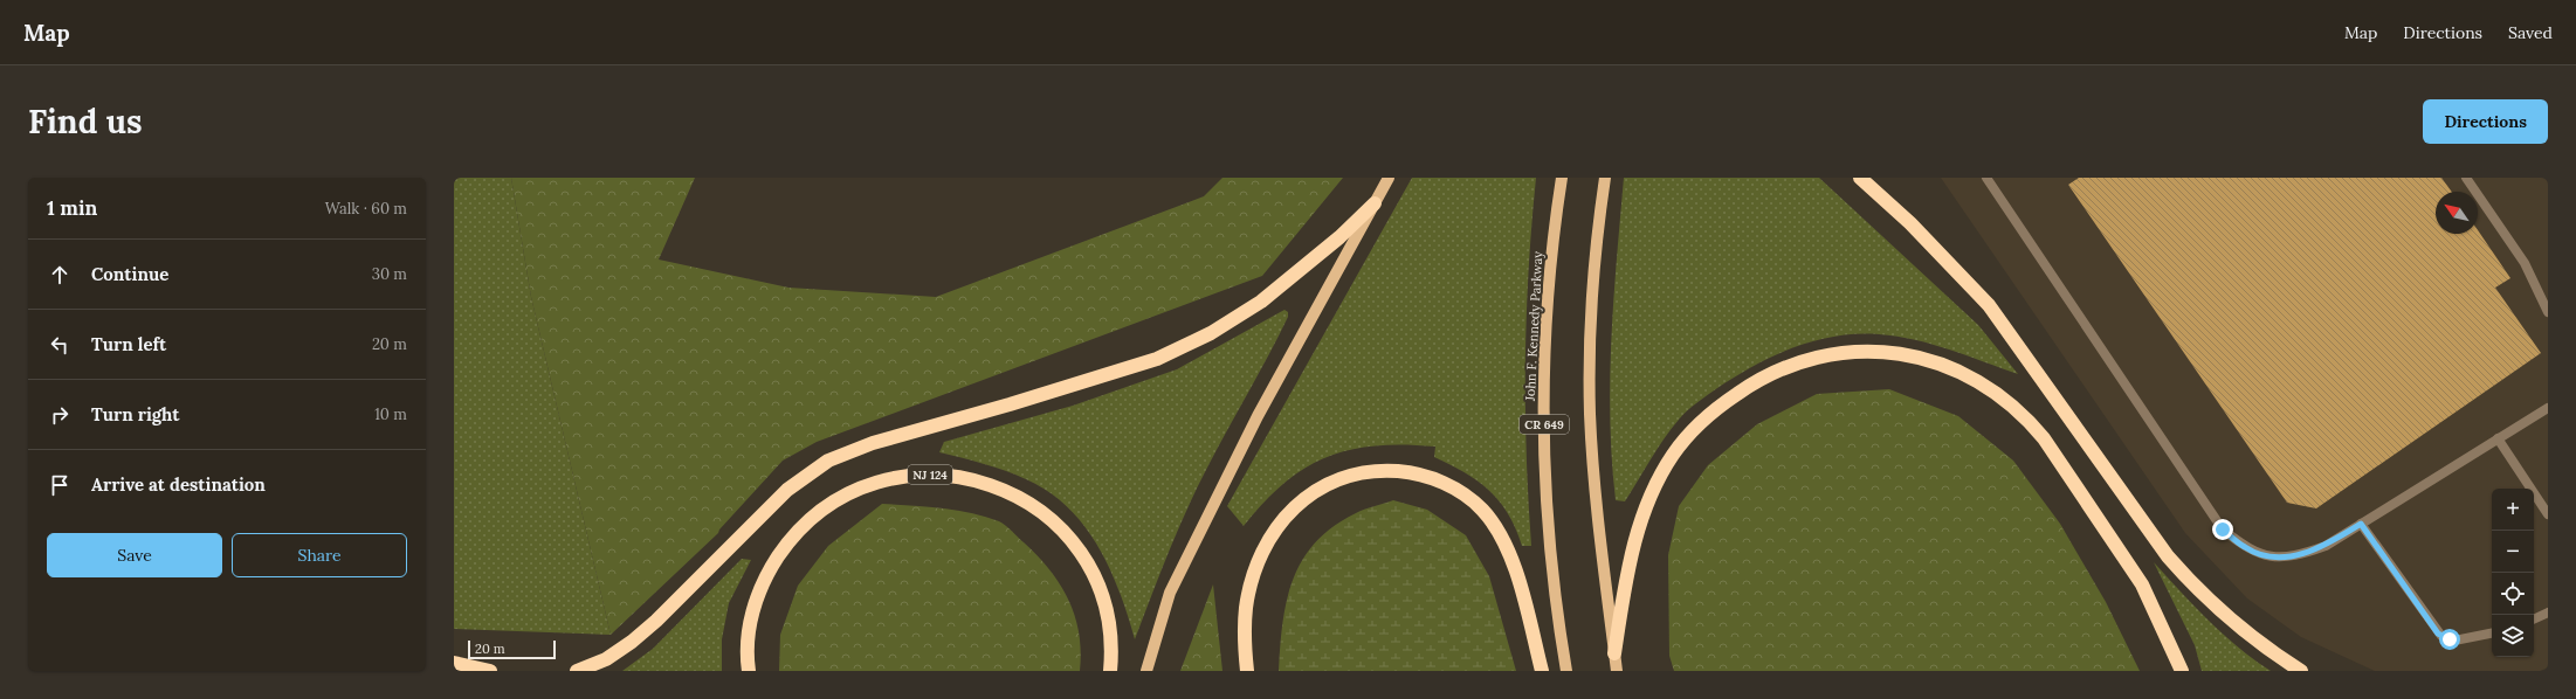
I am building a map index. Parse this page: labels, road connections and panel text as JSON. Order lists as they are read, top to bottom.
{
  "streets": {
    "highway": ["NJ 124"],
    "main road": ["John F. Kennedy Parkway", "CR 649"]
  },
  "scale_bar": "20 m",
  "north": "top left",
  "page": {
    "header": "Map",
    "nav": ["Map", "Directions", "Saved"],
    "buttons": [
      "Directions",
      ["Save", "Share"]
    ],
    "title": "Find us",
    "heading": ["1 min", "Walk · 60 m"],
    "list": [
      ["Continue", "30 m"],
      ["Turn left", "20 m"],
      ["Turn right", "10 m"],
      "Arrive at destination"
    ],
    "map_buttons": ["+", "−"],
    "scale": "20 m"
  }
}
